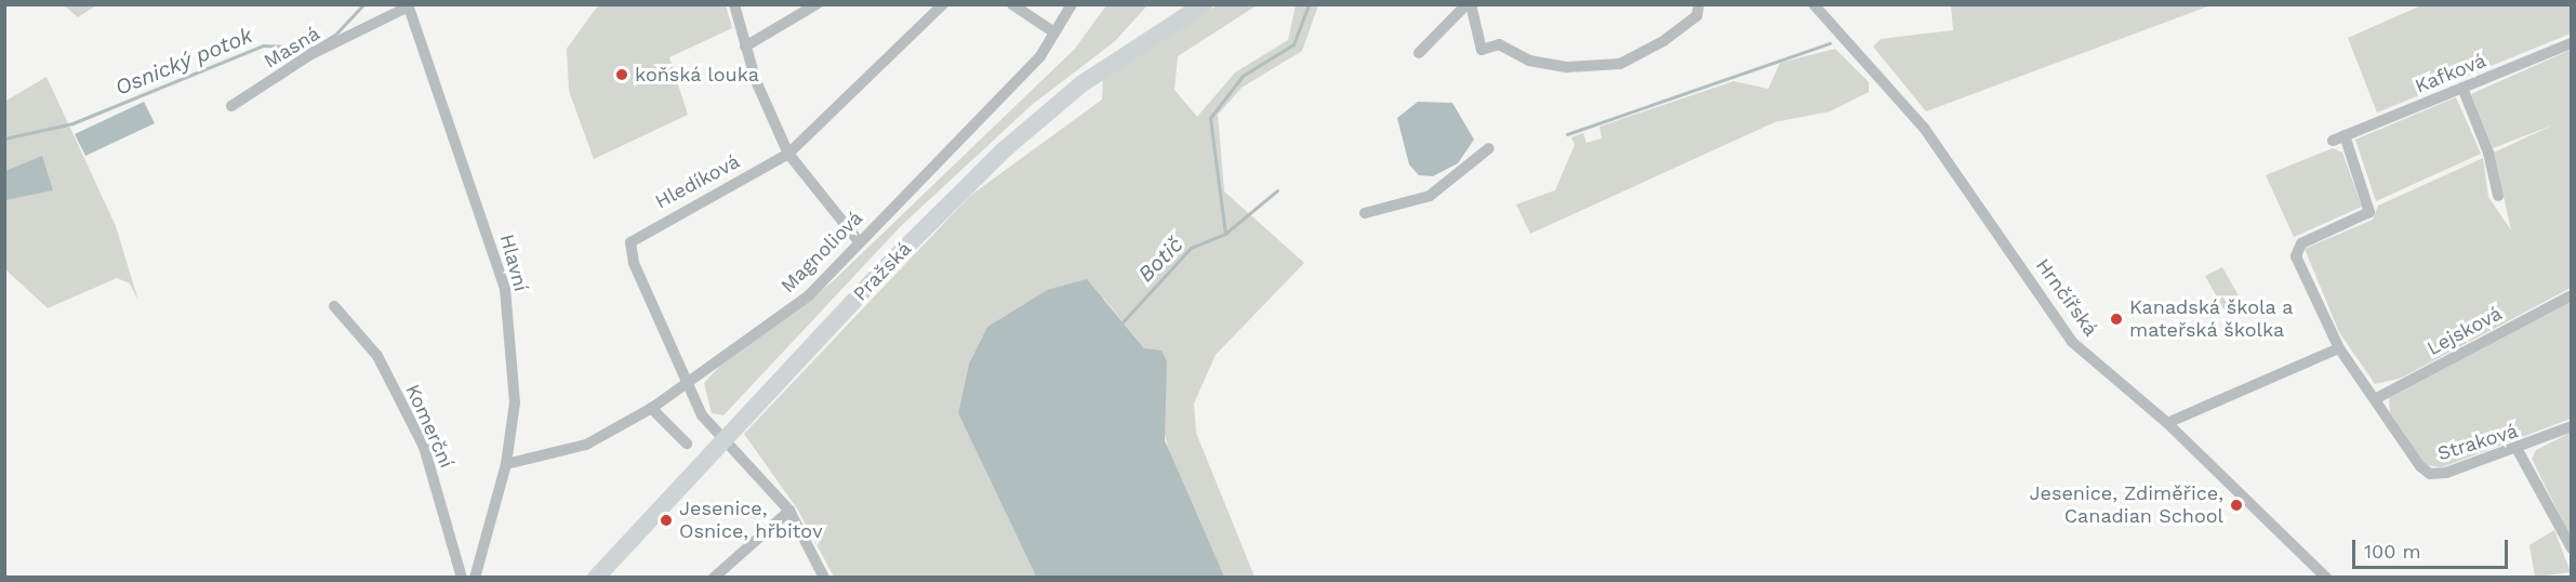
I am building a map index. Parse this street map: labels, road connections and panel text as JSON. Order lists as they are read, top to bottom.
{
  "streets": {
    "main road": ["Pražská"],
    "street": [
      "Masná",
      "Kafková",
      "Hledíková",
      "Magnoliová",
      "Hlavní",
      "Hrnčířská",
      "Lejsková",
      "Komerční",
      "Straková"
    ]
  },
  "crossings": [
    ["Masná", "Hlavní"],
    ["Kafková", "Straková"],
    ["Hledíková", "Magnoliová"],
    ["Hledíková", "Pražská"],
    ["Magnoliová", "Hlavní"],
    ["Lejsková", "Straková"]
  ],
  "water": ["Osnický potok", "Botič"],
  "places": [
    "koňská louka",
    "Kanadská škola a mateřská školka",
    "Jesenice, Zdiměřice, Canadian School",
    "Jesenice, Osnice, hřbitov"
  ],
  "scale_bar": "100 m"
}
